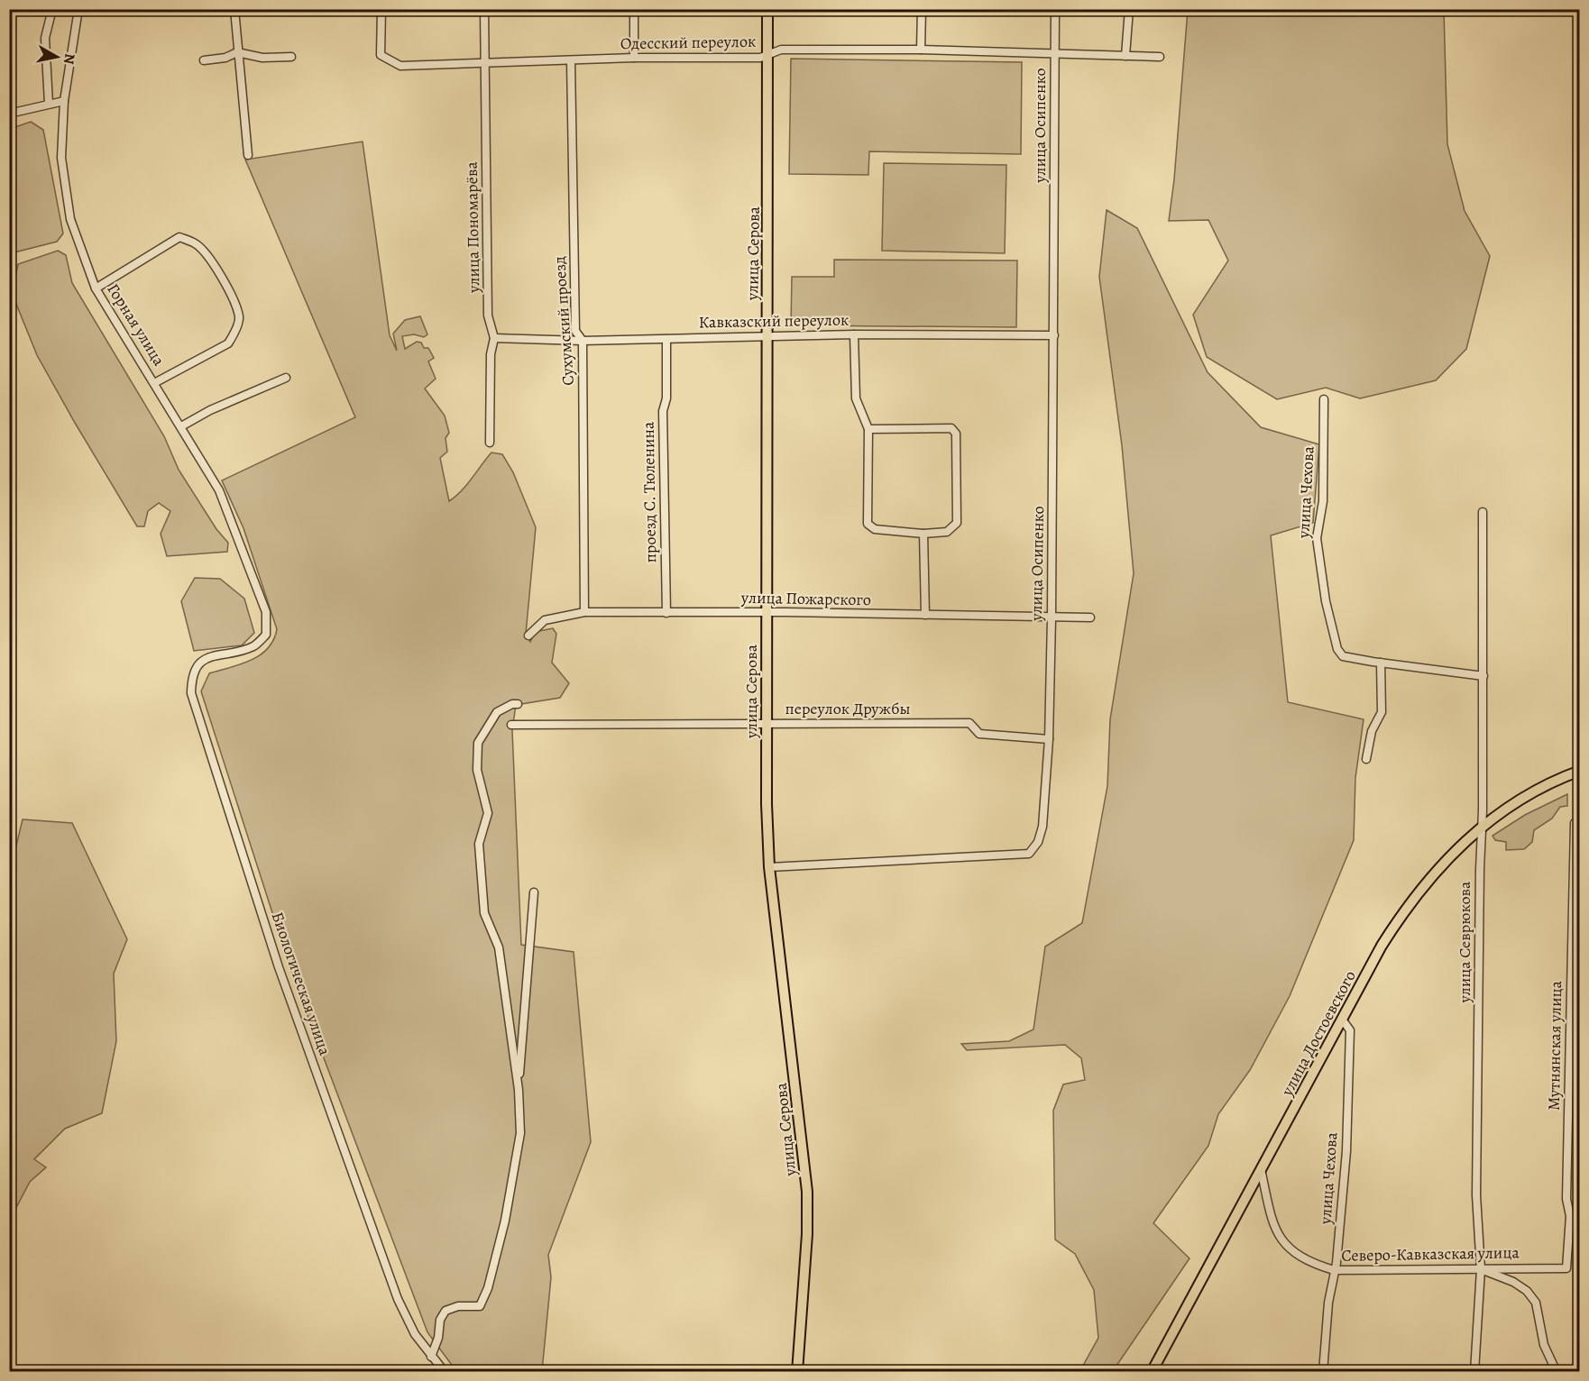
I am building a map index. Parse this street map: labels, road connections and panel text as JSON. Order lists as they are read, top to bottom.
{
  "streets": {
    "main road": ["улица Серова", "улица Достоевского"],
    "street": [
      "Одесский переулок",
      "улица Осипенко",
      "улица Пономарёва",
      "Сухумский проезд",
      "Кавказский переулок",
      "Горная улица",
      "проезд С. Тюленина",
      "улица Чехова",
      "улица Пожарского",
      "переулок Дружбы",
      "улица Севрюкова",
      "Биологическая улица",
      "Мутнянская улица",
      "Северо-Кавказская улица"
    ]
  },
  "crossings": [
    ["Одесский переулок", "улица Осипенко"],
    ["Одесский переулок", "улица Пономарёва"],
    ["Одесский переулок", "улица Серова"],
    ["Одесский переулок", "Сухумский проезд"],
    ["улица Осипенко", "улица Серова"],
    ["улица Осипенко", "Кавказский переулок"],
    ["улица Осипенко", "улица Пожарского"],
    ["улица Осипенко", "переулок Дружбы"],
    ["улица Пономарёва", "Кавказский переулок"],
    ["улица Серова", "Кавказский переулок"],
    ["улица Серова", "улица Пожарского"],
    ["улица Серова", "переулок Дружбы"],
    ["Сухумский проезд", "Кавказский переулок"],
    ["Сухумский проезд", "улица Пожарского"],
    ["Кавказский переулок", "проезд С. Тюленина"],
    ["Горная улица", "Биологическая улица"],
    ["проезд С. Тюленина", "улица Пожарского"],
    ["улица Чехова", "улица Достоевского"],
    ["улица Чехова", "Северо-Кавказская улица"],
    ["улица Севрюкова", "улица Достоевского"],
    ["улица Севрюкова", "Северо-Кавказская улица"],
    ["улица Достоевского", "Северо-Кавказская улица"],
    ["Мутнянская улица", "Северо-Кавказская улица"]
  ],
  "north": "right"
}
